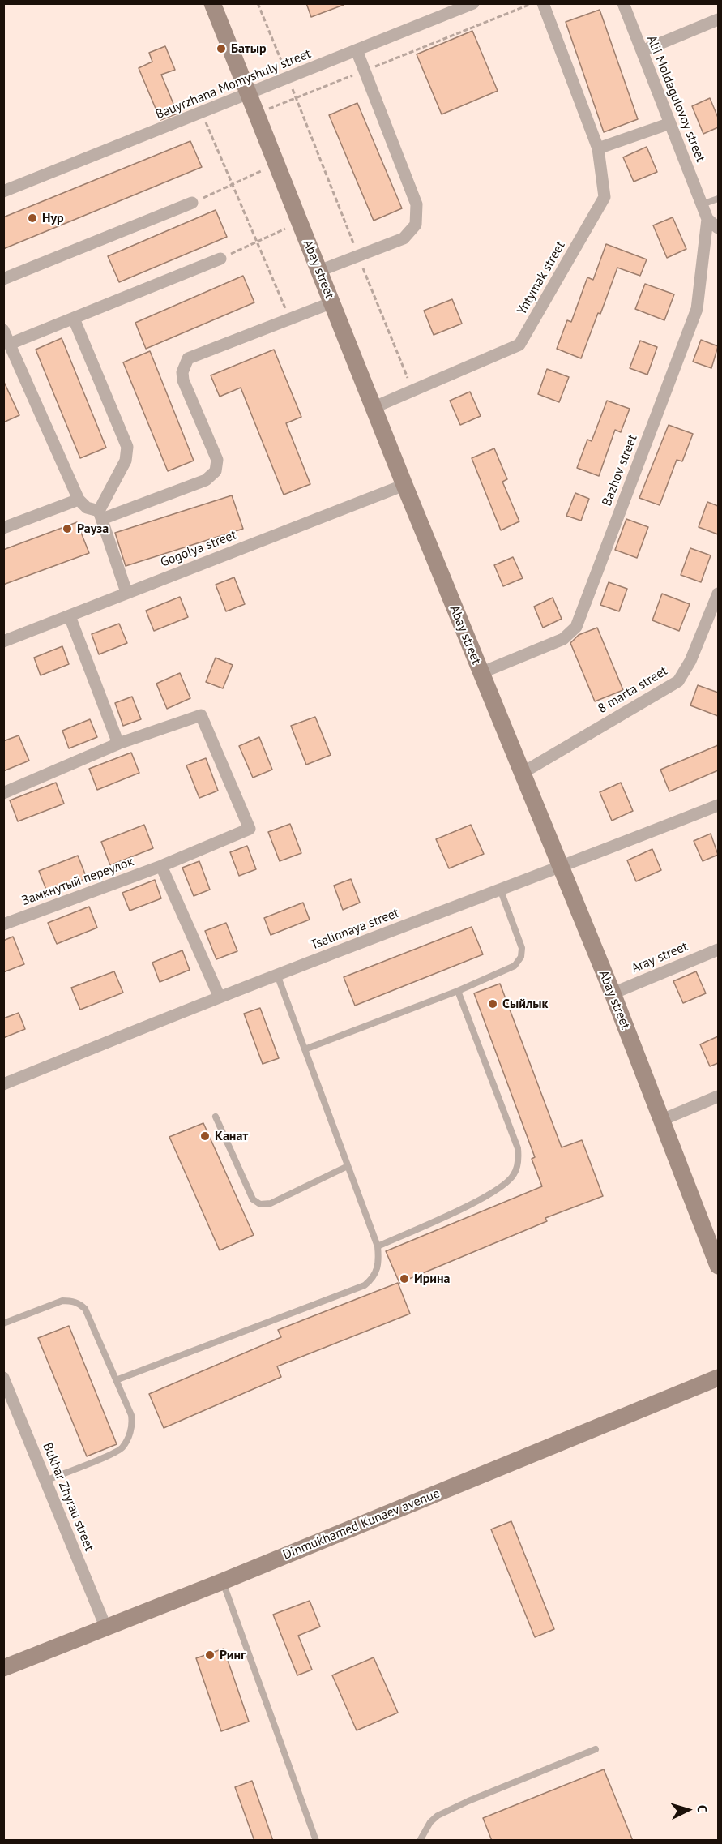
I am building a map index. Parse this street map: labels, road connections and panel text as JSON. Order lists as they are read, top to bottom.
{
  "streets": {
    "street": [
      "Bauyrzhana Momyshuly street",
      "Alii Moldagulovoy street",
      "Abay street",
      "Yntymak street",
      "Bazhov street",
      "Gogolya street",
      "8 marta street",
      "Замкнутый переулок",
      "Tselinnaya street",
      "Aray street",
      "Bukhar Zhyrau street",
      "Dinmukhamed Kunaev avenue"
    ]
  },
  "crossings": [
    ["Bauyrzhana Momyshuly street", "Abay street"],
    ["Alii Moldagulovoy street", "Bazhov street"],
    ["Abay street", "Yntymak street"],
    ["Abay street", "Bazhov street"],
    ["Abay street", "Gogolya street"],
    ["Abay street", "8 marta street"],
    ["Abay street", "Tselinnaya street"],
    ["Abay street", "Aray street"],
    ["Bukhar Zhyrau street", "Dinmukhamed Kunaev avenue"]
  ],
  "places": [
    "Батыр",
    "Нур",
    "Рауза",
    "Сыйлык",
    "Канат",
    "Ирина",
    "Ринг"
  ],
  "north": "right"
}
